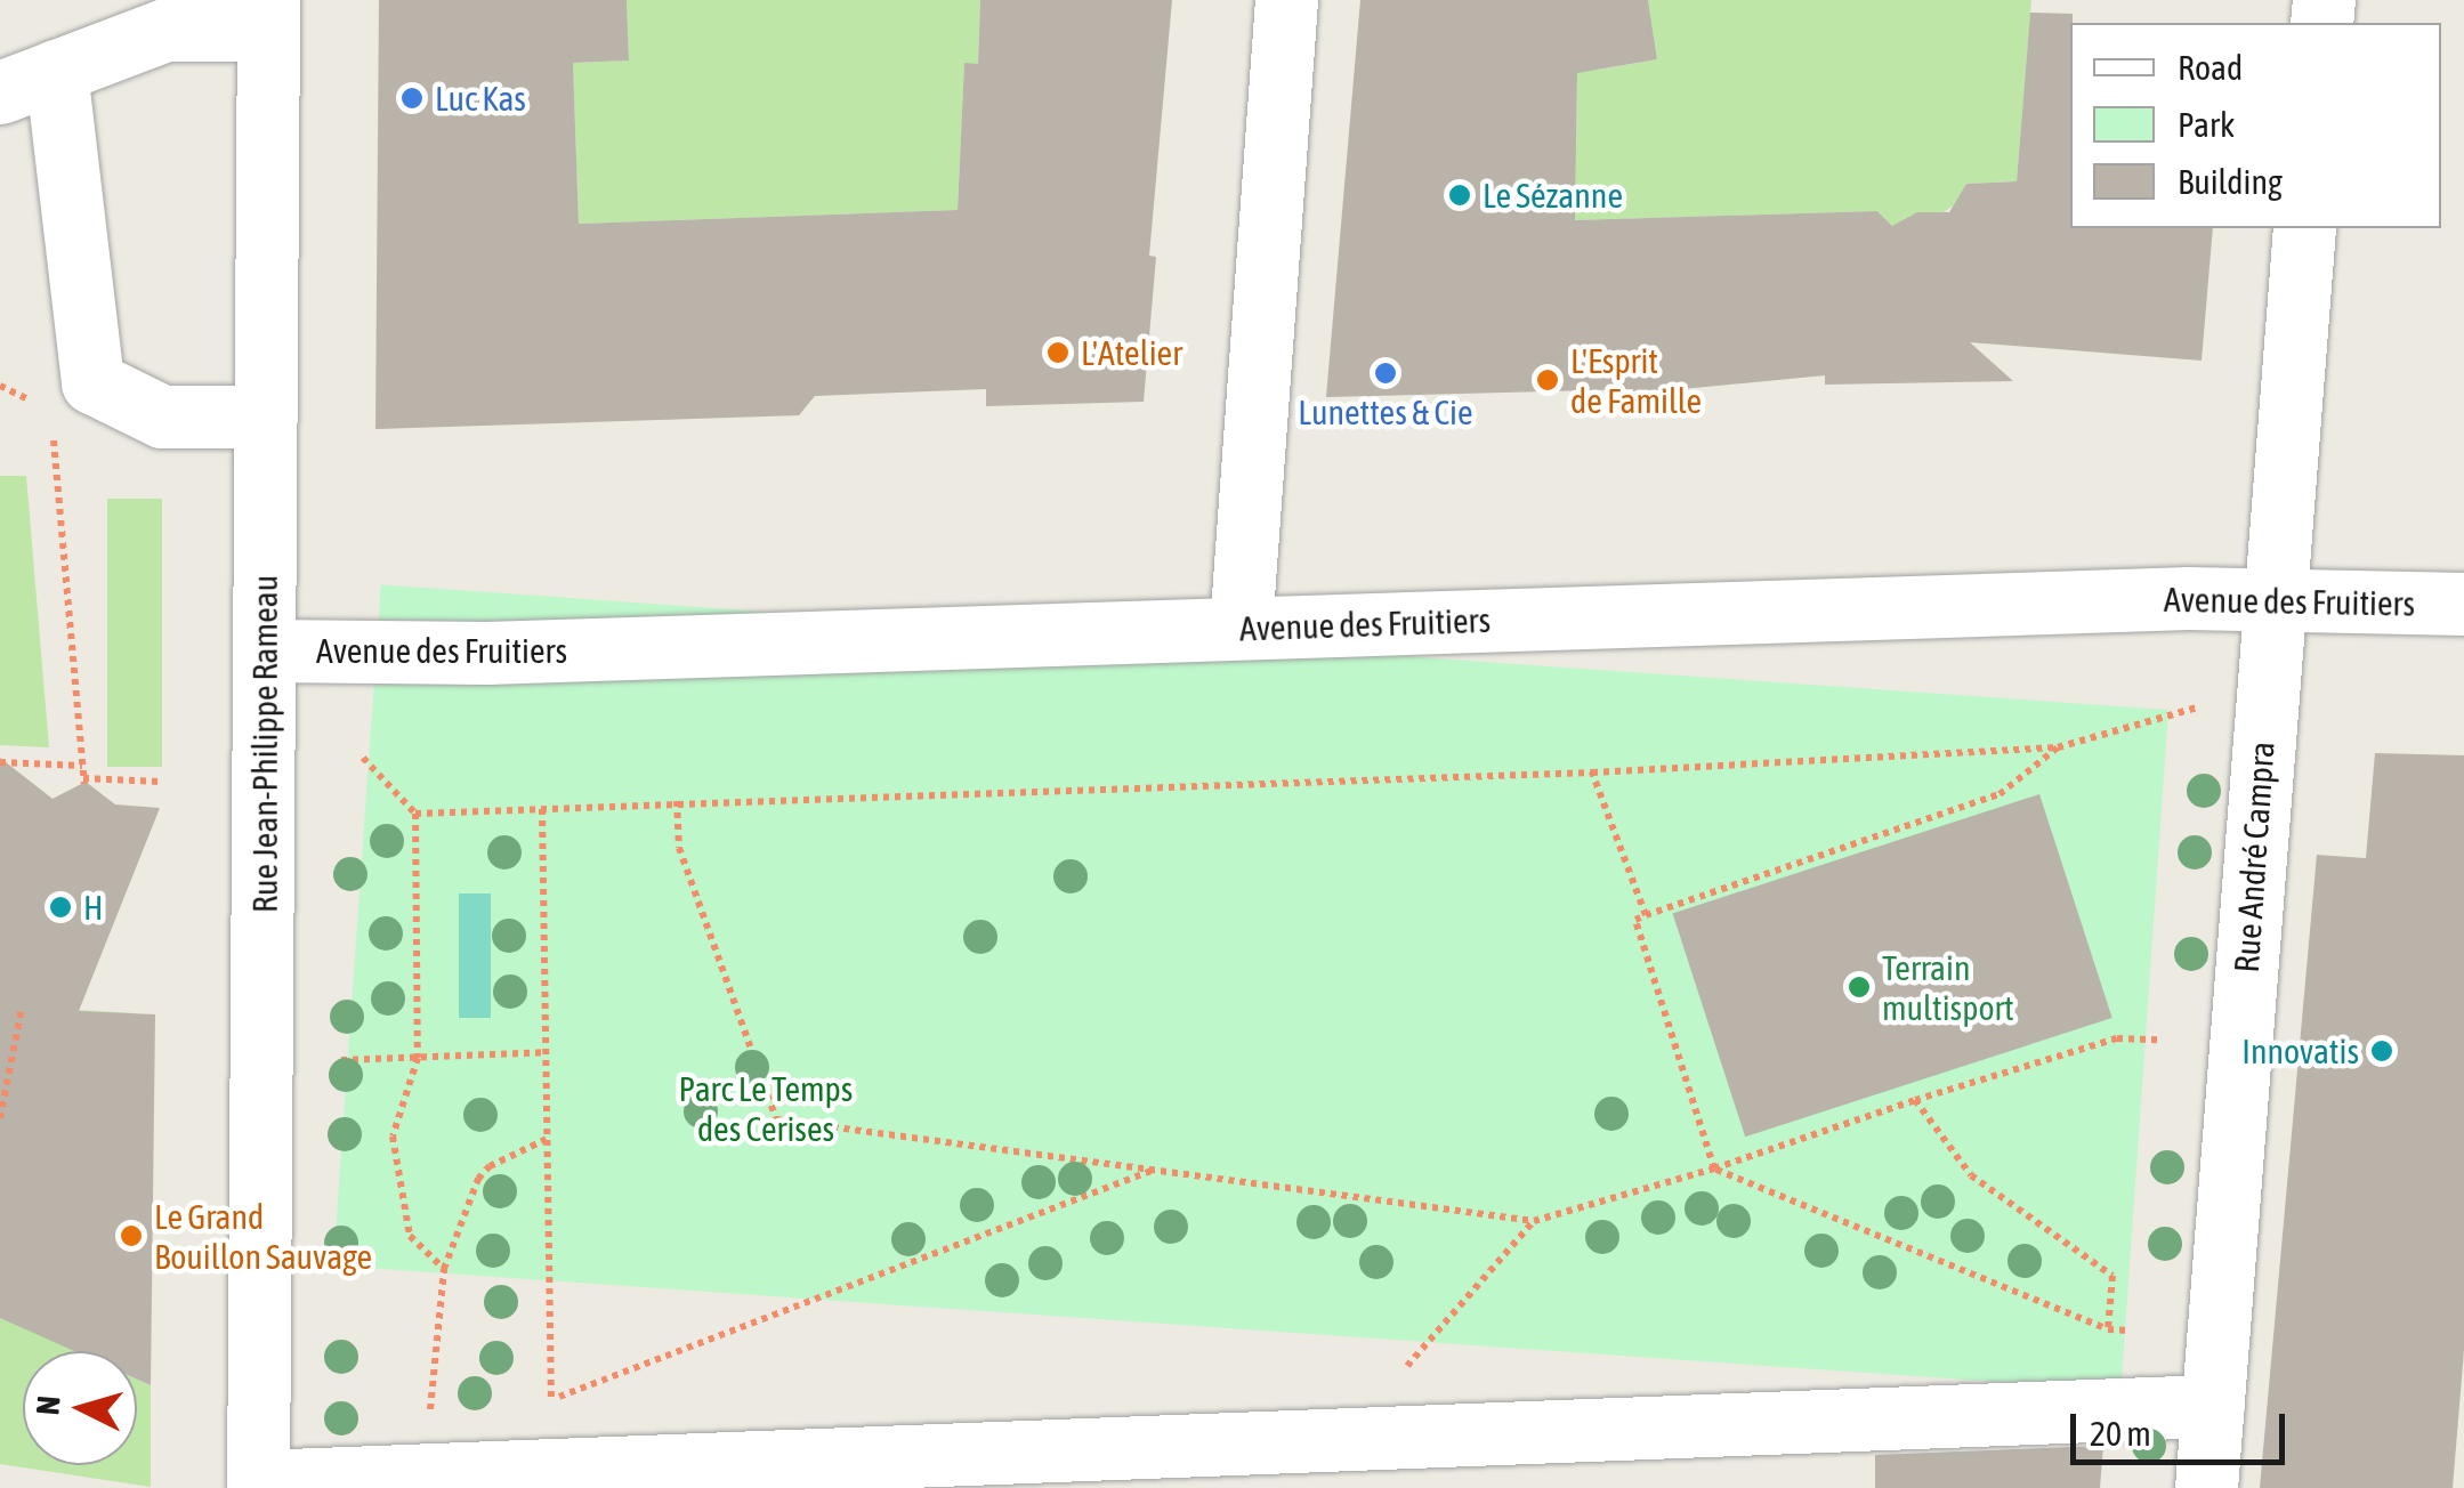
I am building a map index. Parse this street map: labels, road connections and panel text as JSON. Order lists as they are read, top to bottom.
{
  "streets": {
    "street": ["Avenue des Fruitiers", "Rue Jean-Philippe Rameau", "Rue André Campra"]
  },
  "crossings": [
    ["Avenue des Fruitiers", "Rue Jean-Philippe Rameau"],
    ["Avenue des Fruitiers", "Rue André Campra"]
  ],
  "parks": ["Parc Le Temps des Cerises"],
  "places": [
    "Luc Kas",
    "Le Sézanne",
    "L'Atelier",
    "Lunettes & Cie",
    "L'Esprit de Famille",
    "H",
    "Terrain multisport",
    "Innovatis",
    "Le Grand Bouillon Sauvage"
  ],
  "legend": ["Road", "Park", "Building"],
  "scale_bar": "20 m",
  "north": "left"
}
